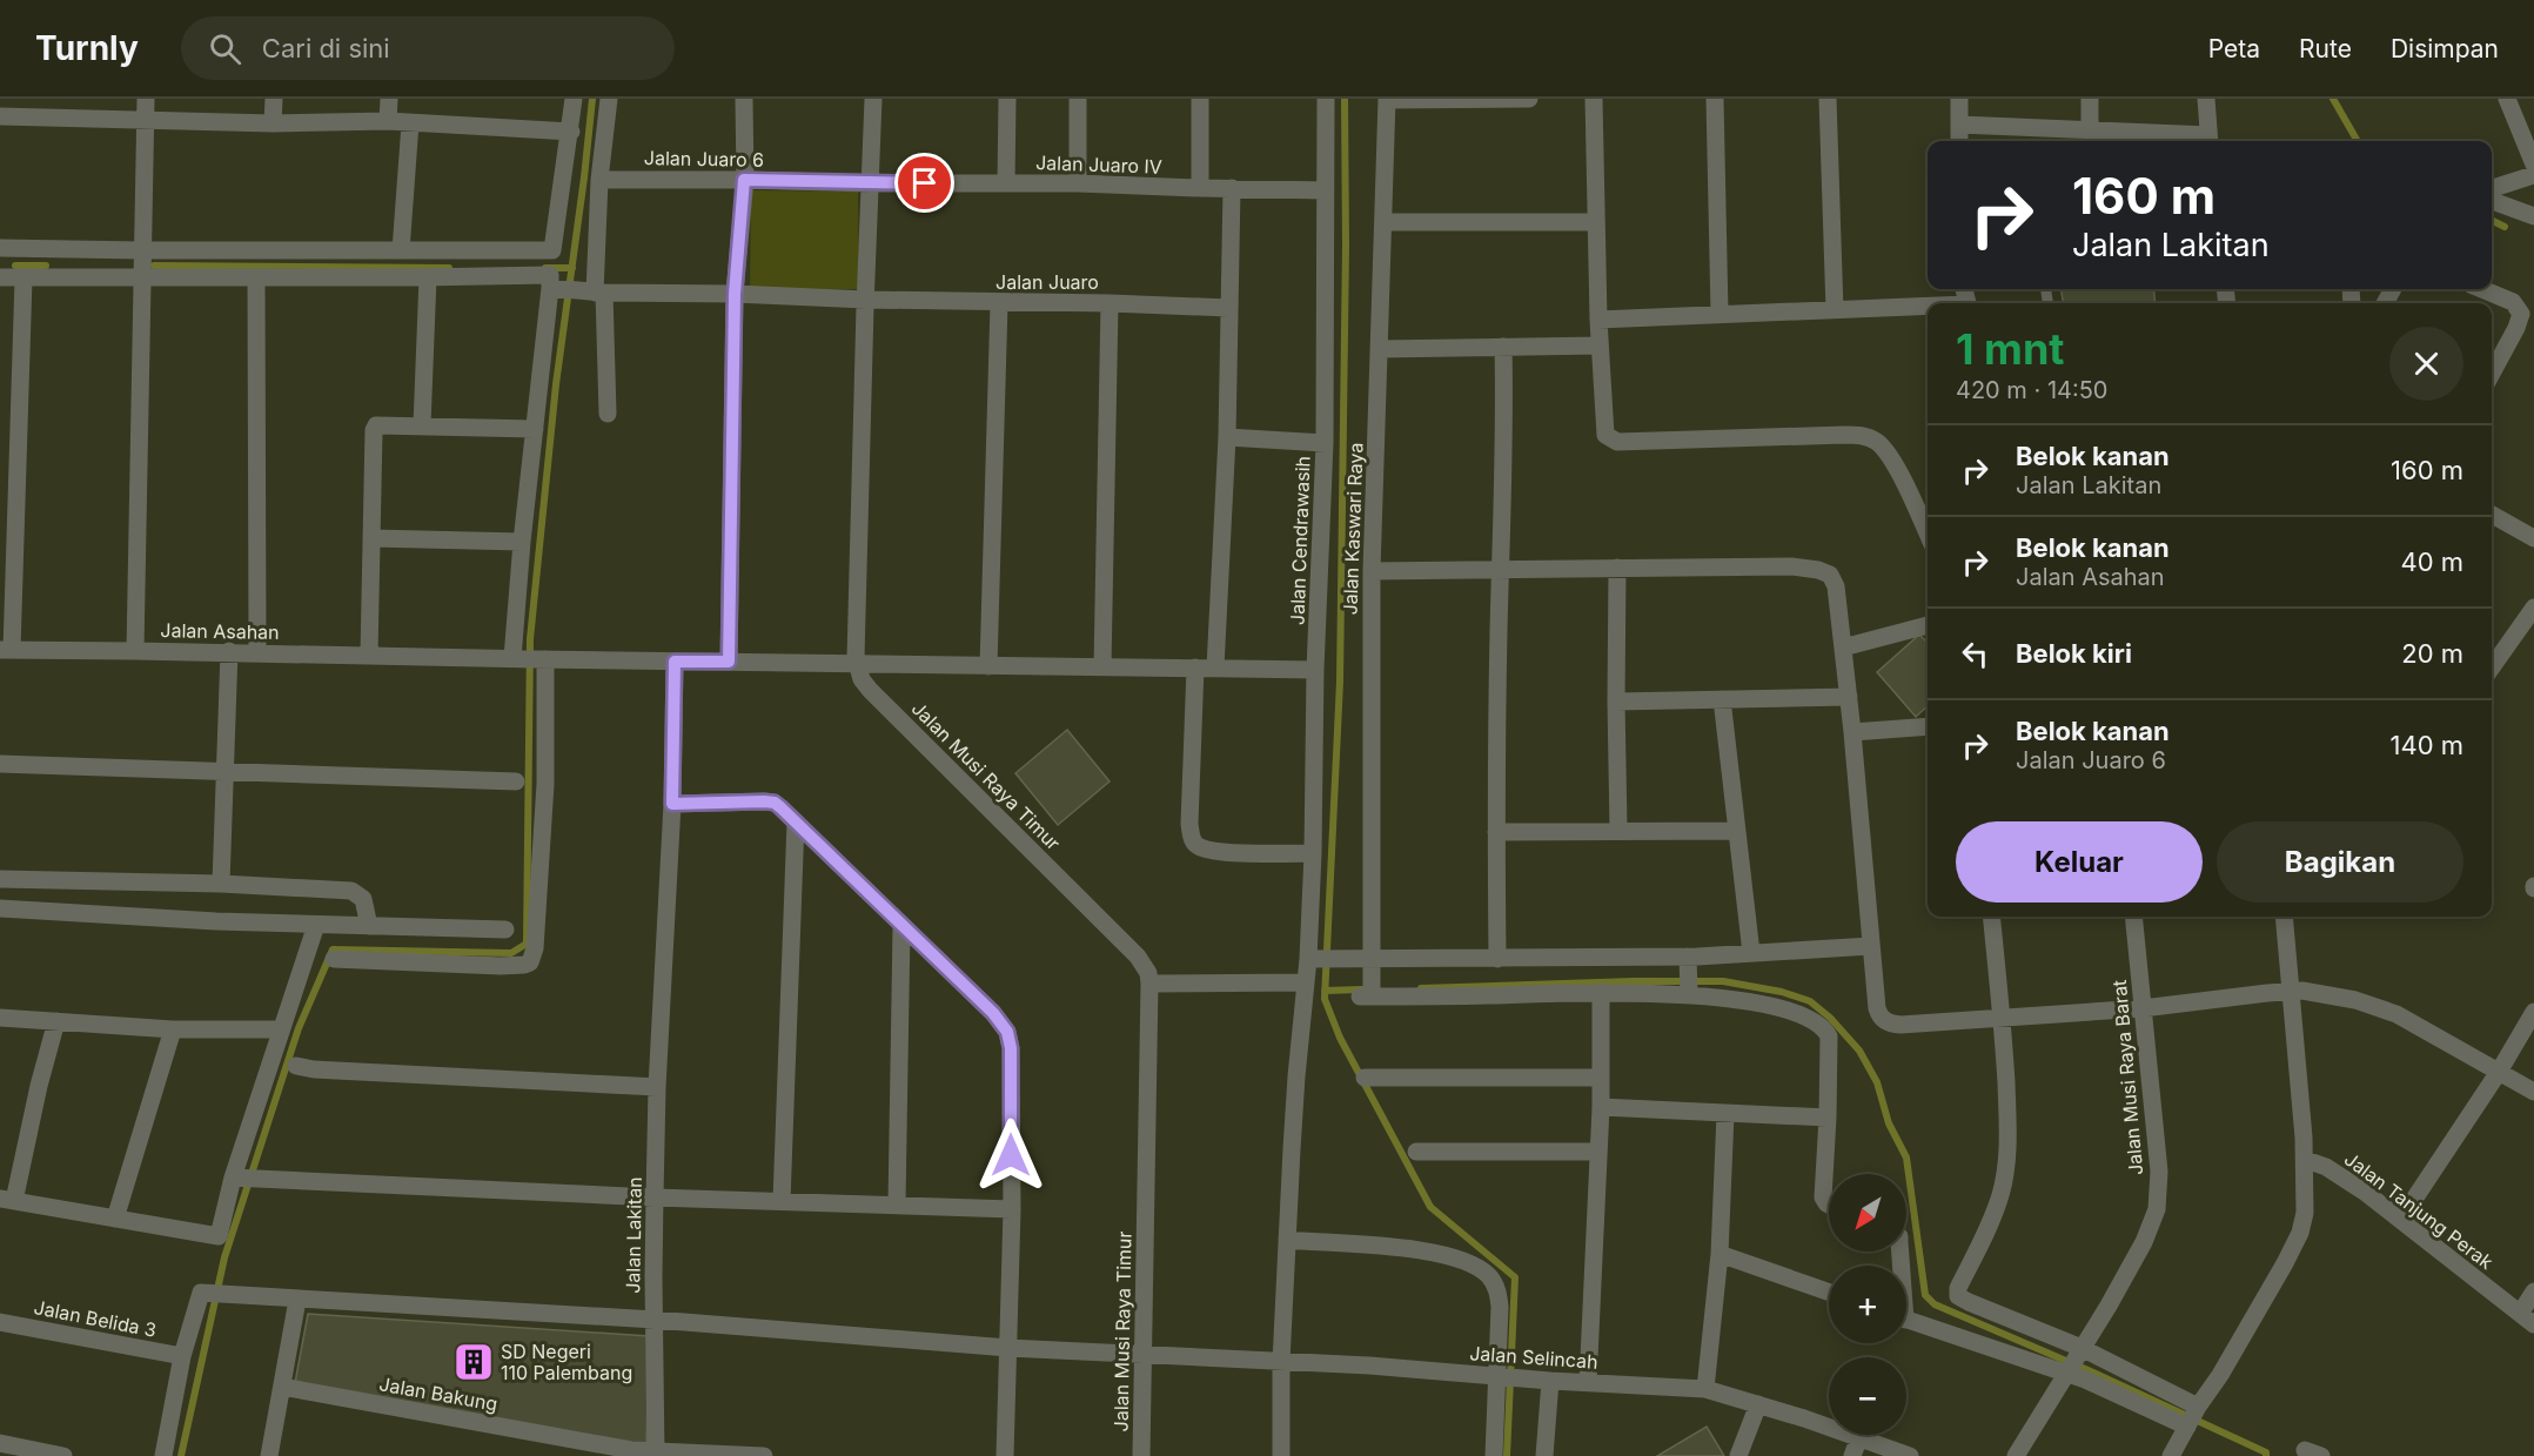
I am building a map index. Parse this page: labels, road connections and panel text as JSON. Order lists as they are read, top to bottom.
{
  "streets": {
    "street": [
      "Jalan Juaro 6",
      "Jalan Juaro IV",
      "Jalan Juaro",
      "Jalan Kaswari Raya",
      "Jalan Cendrawasih",
      "Jalan Asahan",
      "Jalan Musi Raya Timur",
      "Jalan Musi Raya Barat",
      "Jalan Tanjung Perak",
      "Jalan Lakitan",
      "Jalan Belida 3",
      "Jalan Selincah",
      "Jalan Bakung"
    ]
  },
  "crossings": [
    ["Jalan Juaro 6", "Jalan Juaro IV"],
    ["Jalan Juaro 6", "Jalan Musi Raya Timur"],
    ["Jalan Juaro IV", "Jalan Cendrawasih"],
    ["Jalan Juaro IV", "Jalan Musi Raya Timur"],
    ["Jalan Juaro", "Jalan Musi Raya Timur"],
    ["Jalan Cendrawasih", "Jalan Asahan"],
    ["Jalan Cendrawasih", "Jalan Selincah"],
    ["Jalan Asahan", "Jalan Musi Raya Timur"],
    ["Jalan Asahan", "Jalan Lakitan"],
    ["Jalan Musi Raya Timur", "Jalan Lakitan"],
    ["Jalan Musi Raya Timur", "Jalan Selincah"],
    ["Jalan Lakitan", "Jalan Selincah"]
  ],
  "places": {
    "building": ["SD Negeri 110 Palembang"]
  },
  "north": "bottom left",
  "page": {
    "header": "Turnly",
    "search": "Cari di sini",
    "nav": ["Peta", "Rute", "Disimpan"],
    "turn": ["160 m", "Jalan Lakitan"],
    "heading": ["1 mnt", "420 m · 14:50"],
    "list": [
      {
        "name": "Belok kanan",
        "note": "Jalan Lakitan",
        "value": "160 m"
      },
      {
        "name": "Belok kanan",
        "note": "Jalan Asahan",
        "value": "40 m"
      },
      {
        "name": "Belok kiri",
        "value": "20 m"
      },
      {
        "name": "Belok kanan",
        "note": "Jalan Juaro 6",
        "value": "140 m"
      }
    ],
    "buttons": ["Keluar", "Bagikan"],
    "map_buttons": ["+", "−"]
  }
}
